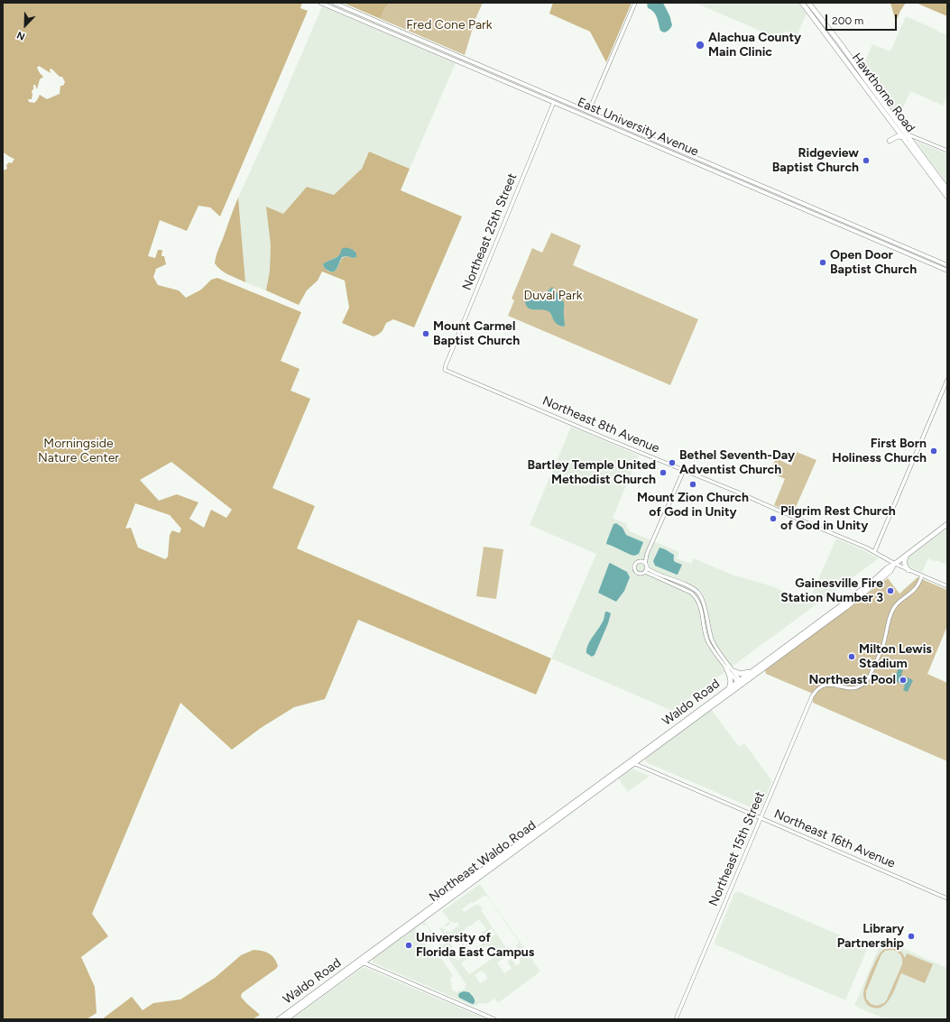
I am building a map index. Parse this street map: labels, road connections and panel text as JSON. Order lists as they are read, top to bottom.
{
  "streets": {
    "highway": ["Hawthorne Road", "Waldo Road", "Northeast Waldo Road"],
    "main road": ["East University Avenue"],
    "street": [
      "Northeast 25th Street",
      "Northeast 8th Avenue",
      "Northeast 16th Avenue",
      "Northeast 15th Street"
    ]
  },
  "crossings": [
    ["East University Avenue", "Northeast 25th Street"],
    ["Northeast 25th Street", "Northeast 8th Avenue"],
    ["Northeast 8th Avenue", "Waldo Road"],
    ["Northeast 8th Avenue", "Northeast 15th Street"],
    ["Waldo Road", "Northeast 16th Avenue"],
    ["Waldo Road", "Northeast Waldo Road"],
    ["Northeast 16th Avenue", "Northeast 15th Street"]
  ],
  "parks": ["Fred Cone Park", "Duval Park", "Morningside Nature Center"],
  "places": [
    "Alachua County Main Clinic",
    "Ridgeview Baptist Church",
    "Open Door Baptist Church",
    "Mount Carmel Baptist Church",
    "First Born Holiness Church",
    "Bethel Seventh-Day Adventist Church",
    "Bartley Temple United Methodist Church",
    "Mount Zion Church of God in Unity",
    "Pilgrim Rest Church of God in Unity",
    "Gainesville Fire Station Number 3",
    "Milton Lewis Stadium",
    "Northeast Pool",
    "Library Partnership",
    "University of Florida East Campus"
  ],
  "scale_bar": "200 m",
  "north": "bottom left"
}
